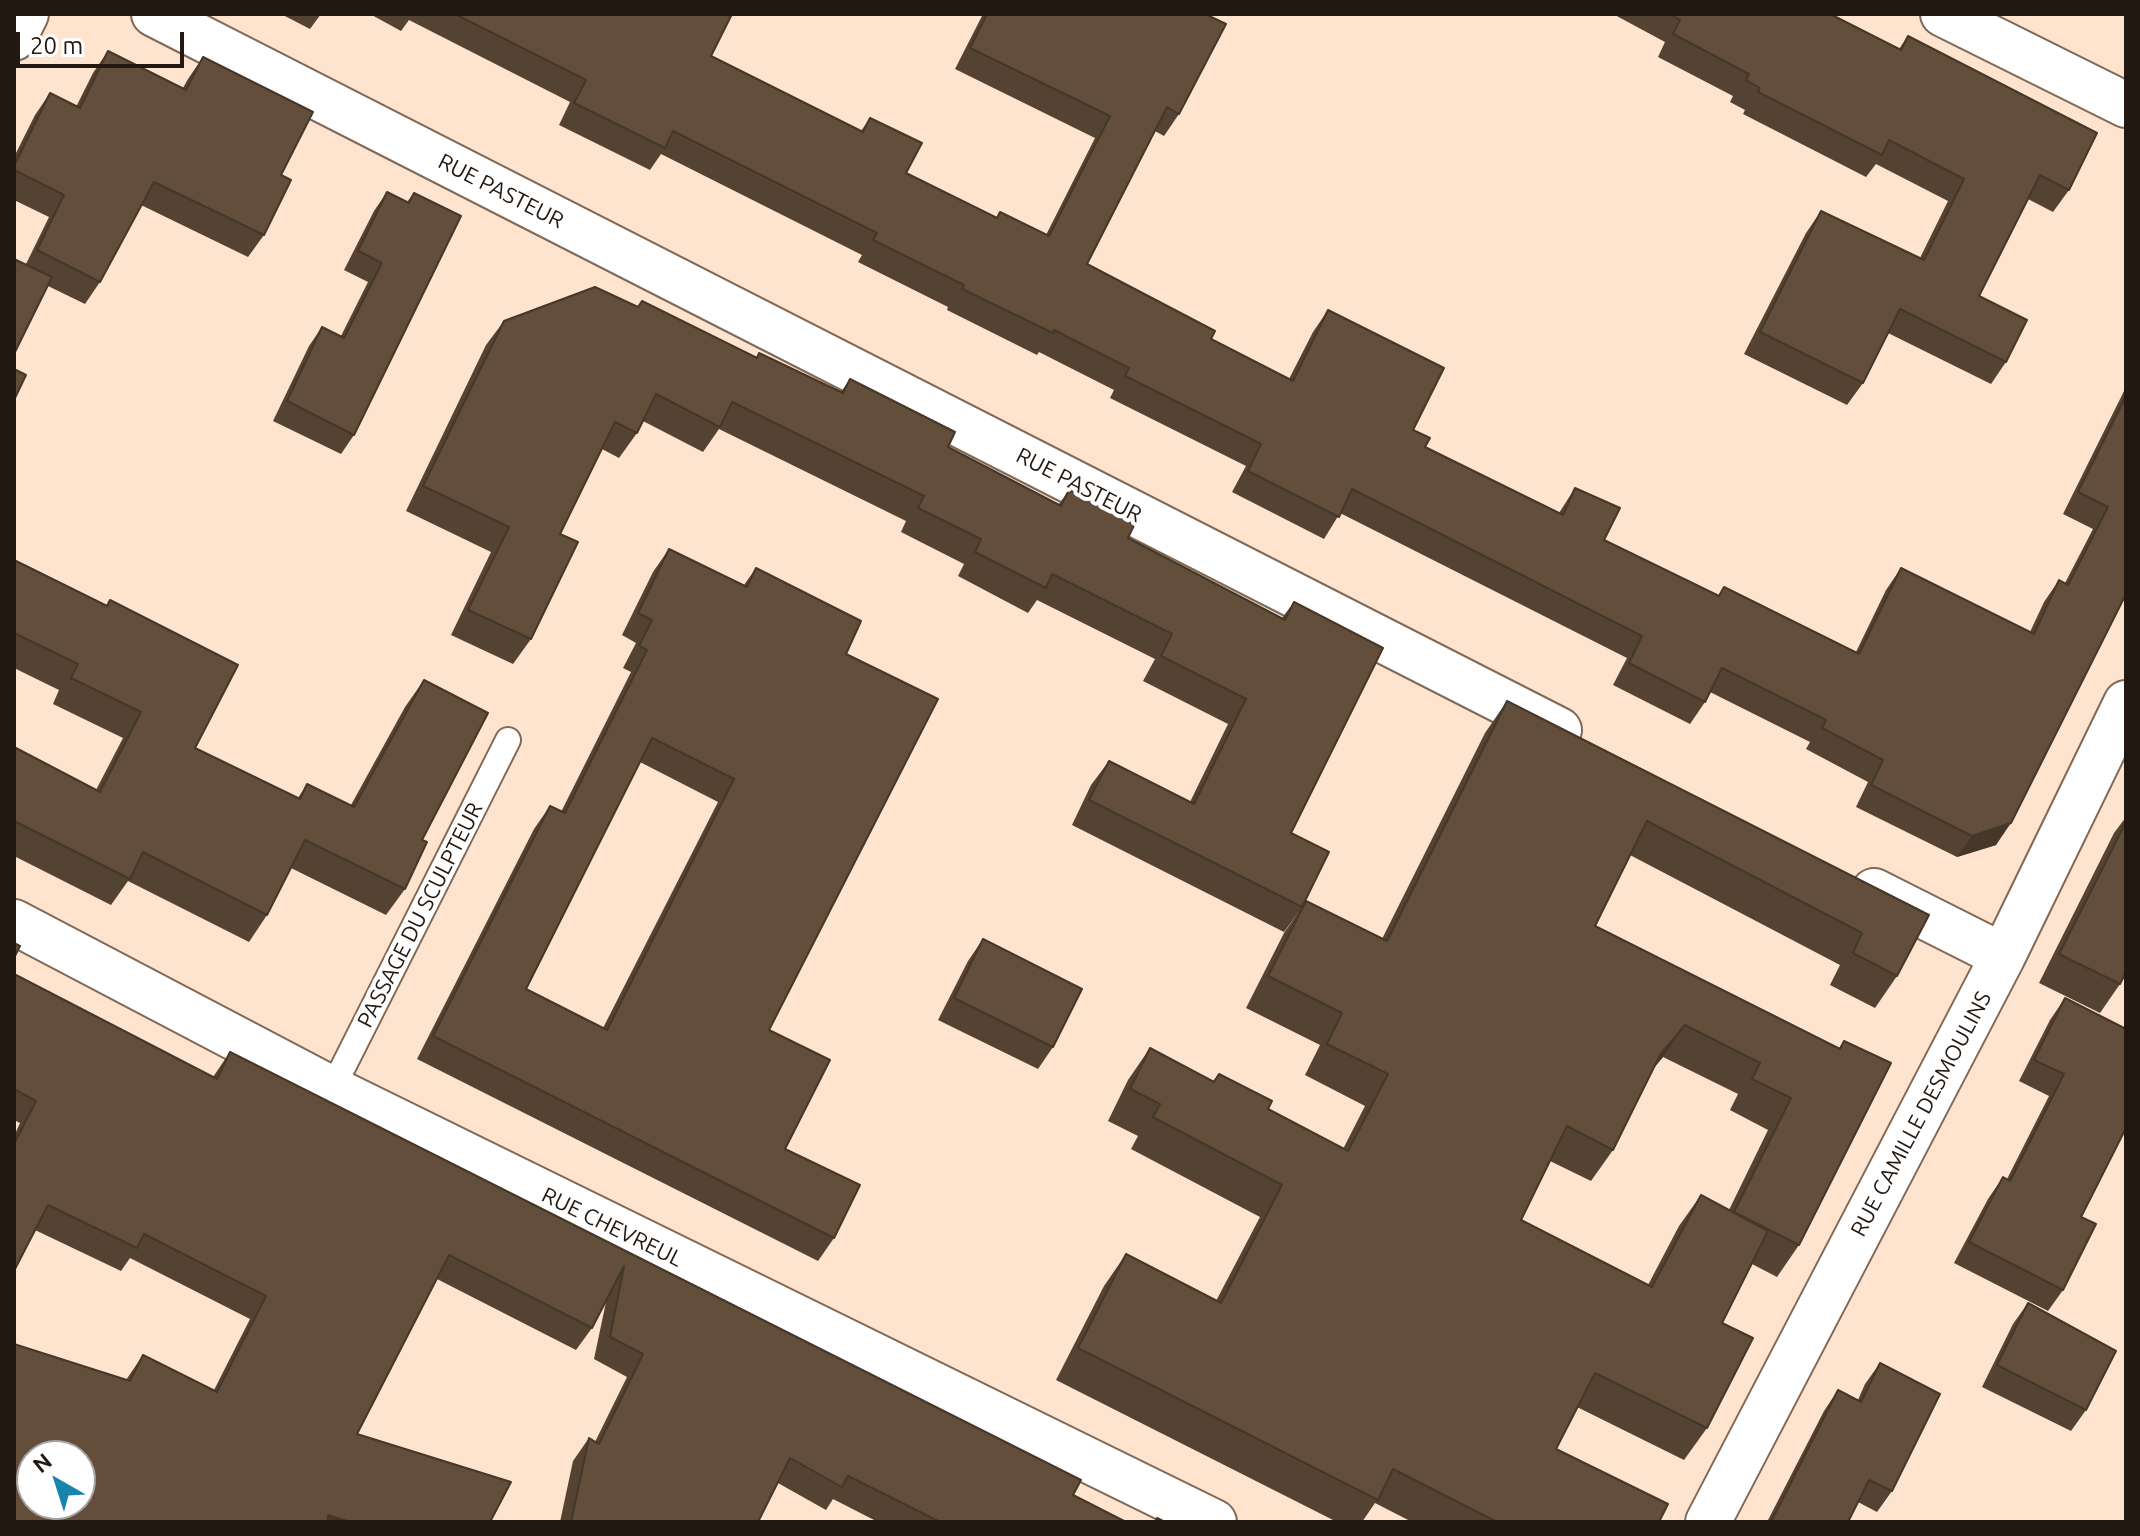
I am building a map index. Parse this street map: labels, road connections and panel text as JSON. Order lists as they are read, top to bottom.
{
  "streets": {
    "street": ["RUE PASTEUR", "RUE CAMILLE DESMOULINS", "RUE CHEVREUL"],
    "lane": ["PASSAGE DU SCULPTEUR"]
  },
  "crossings": [
    ["PASSAGE DU SCULPTEUR", "RUE CHEVREUL"]
  ],
  "scale_bar": "20 m",
  "north": "top left"
}
